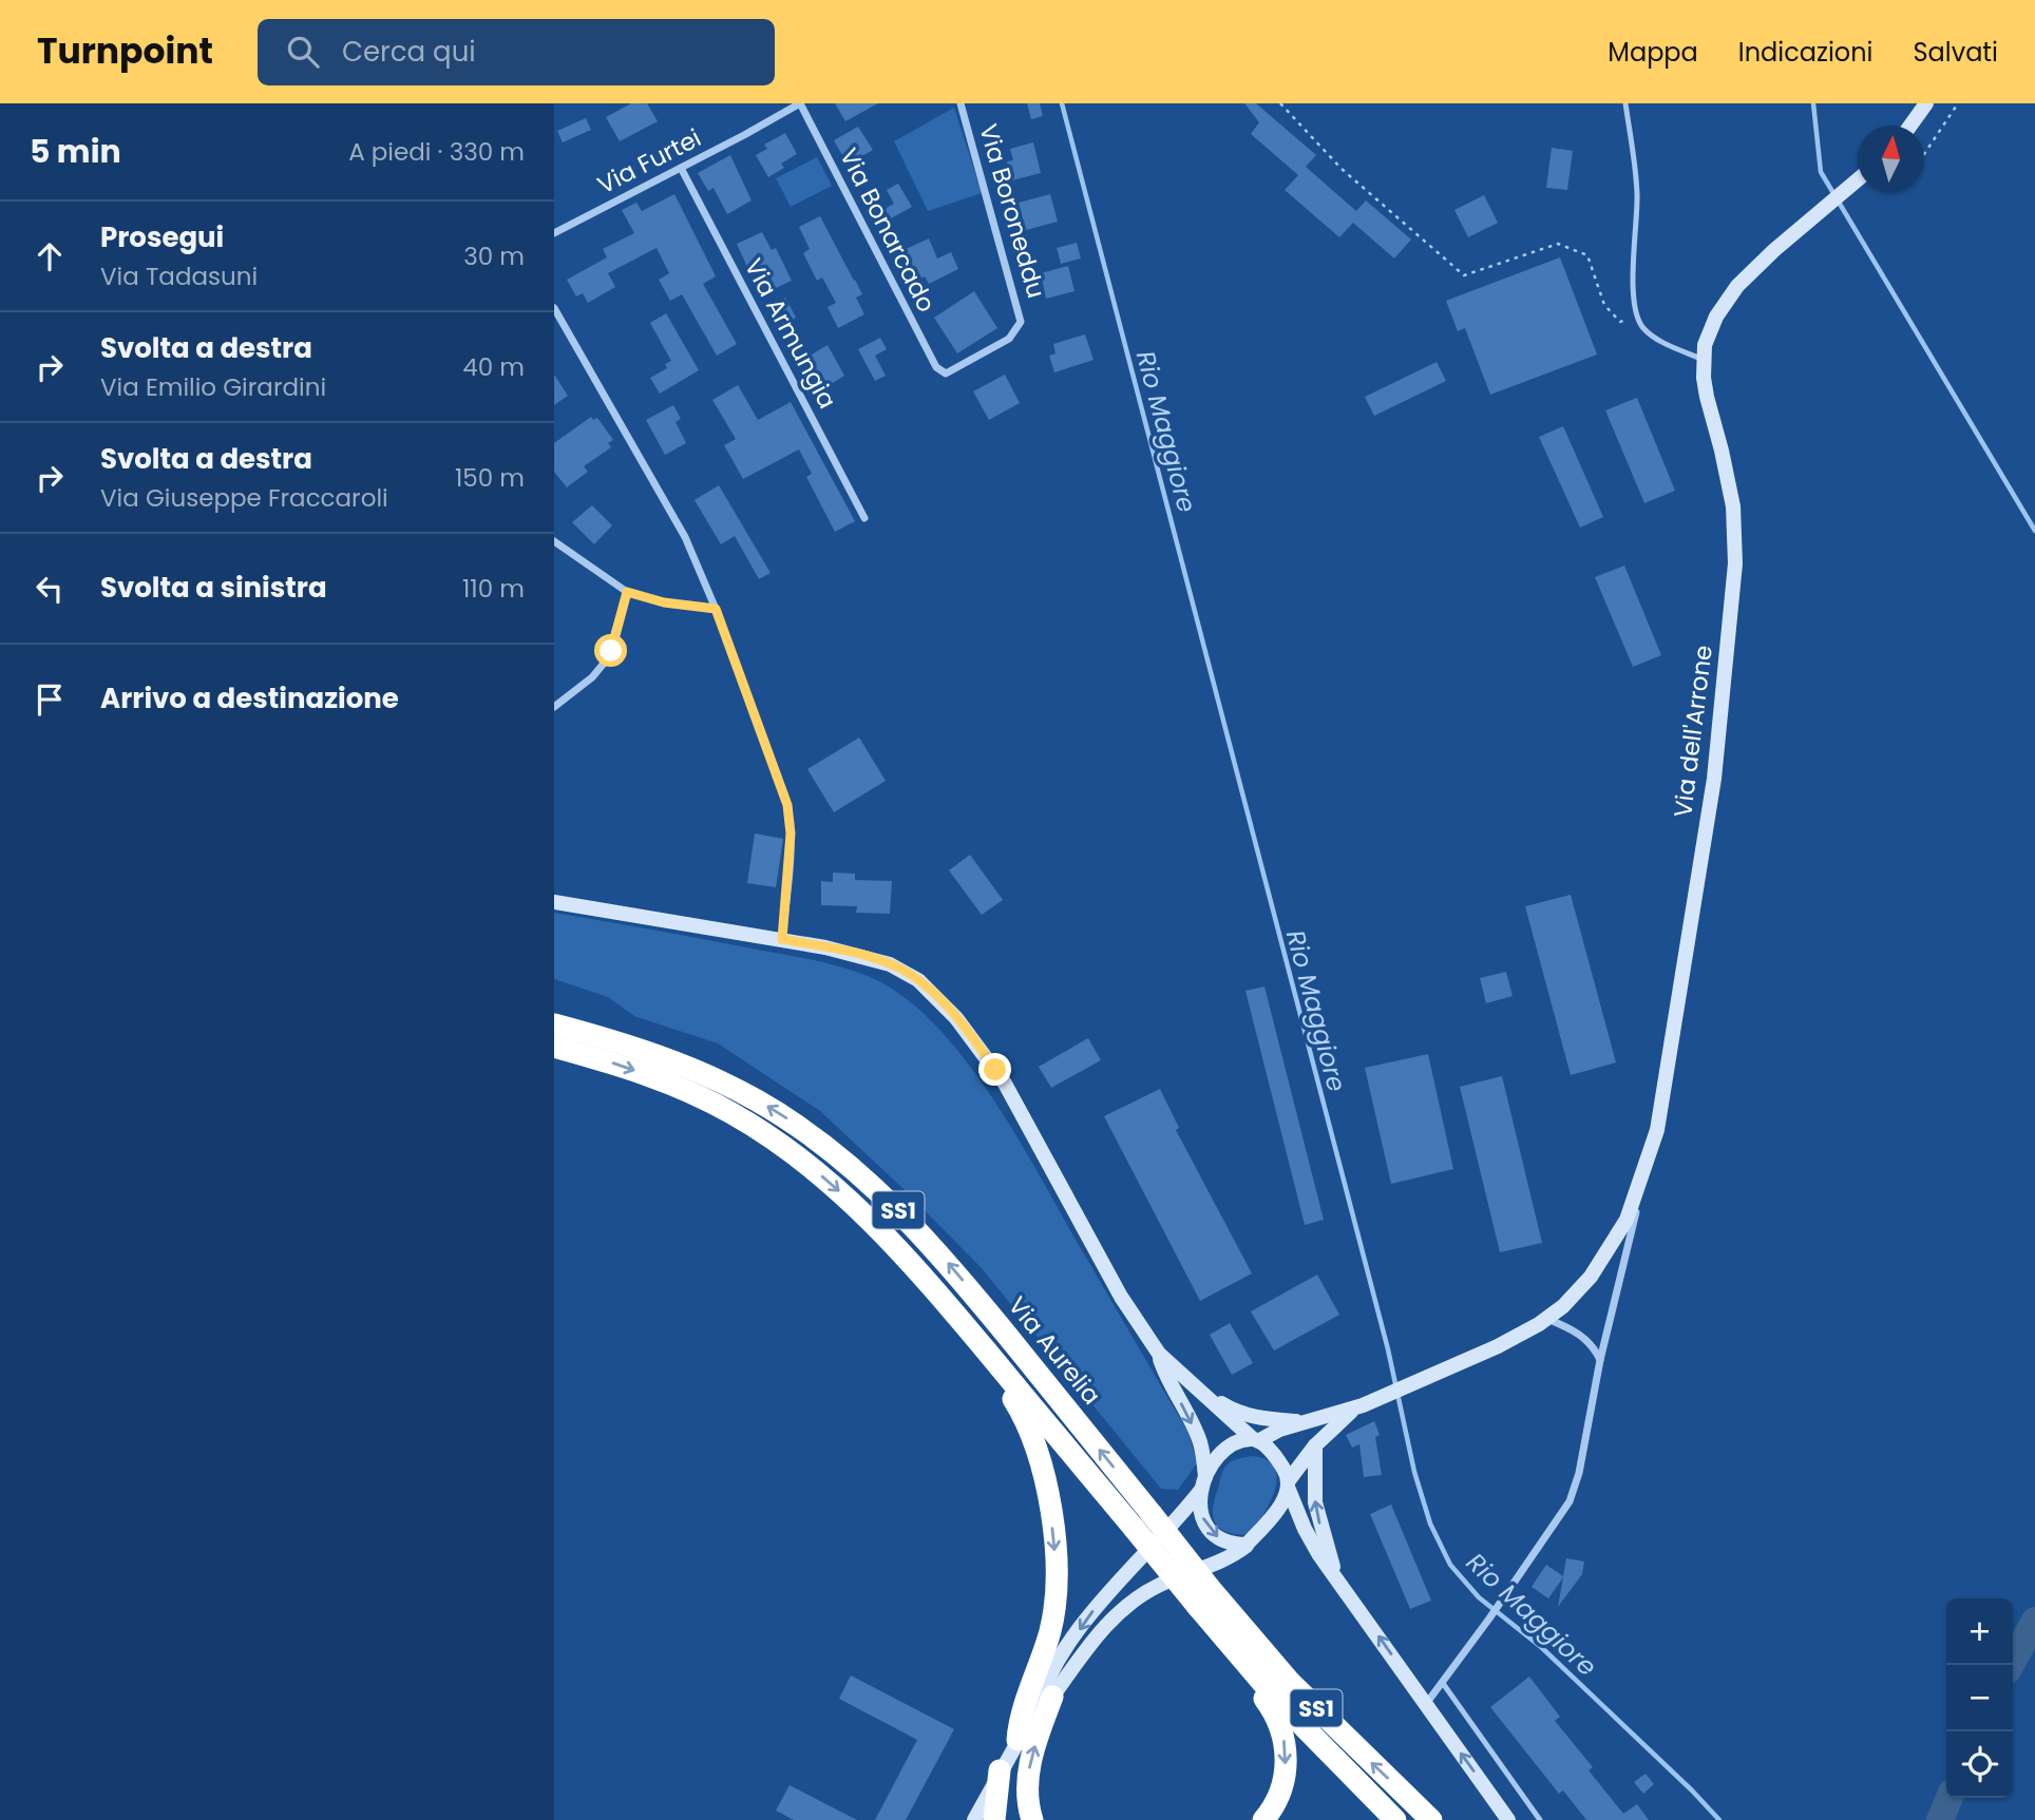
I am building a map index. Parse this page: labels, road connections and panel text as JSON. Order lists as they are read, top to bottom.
{
  "streets": {
    "highway": ["SS1", "Via Aurelia"],
    "street": [
      "Via Furtei",
      "Via Boroneddu",
      "Via Bonarcado",
      "Via Armungia",
      "Via dell'Arrone"
    ]
  },
  "crossings": [
    ["Via Furtei", "Via Bonarcado"],
    ["Via Furtei", "Via Armungia"],
    ["Via Boroneddu", "Via Bonarcado"]
  ],
  "water": ["Rio Maggiore"],
  "north": "top",
  "page": {
    "header": "Turnpoint",
    "search": "Cerca qui",
    "nav": ["Mappa", "Indicazioni", "Salvati"],
    "heading": ["5 min", "A piedi · 330 m"],
    "list": [
      ["Prosegui", "Via Tadasuni", "30 m"],
      ["Svolta a destra", "Via Emilio Girardini", "40 m"],
      ["Svolta a destra", "Via Giuseppe Fraccaroli", "150 m"],
      ["Svolta a sinistra", "110 m"],
      "Arrivo a destinazione"
    ],
    "map_buttons": ["+", "−"]
  }
}
